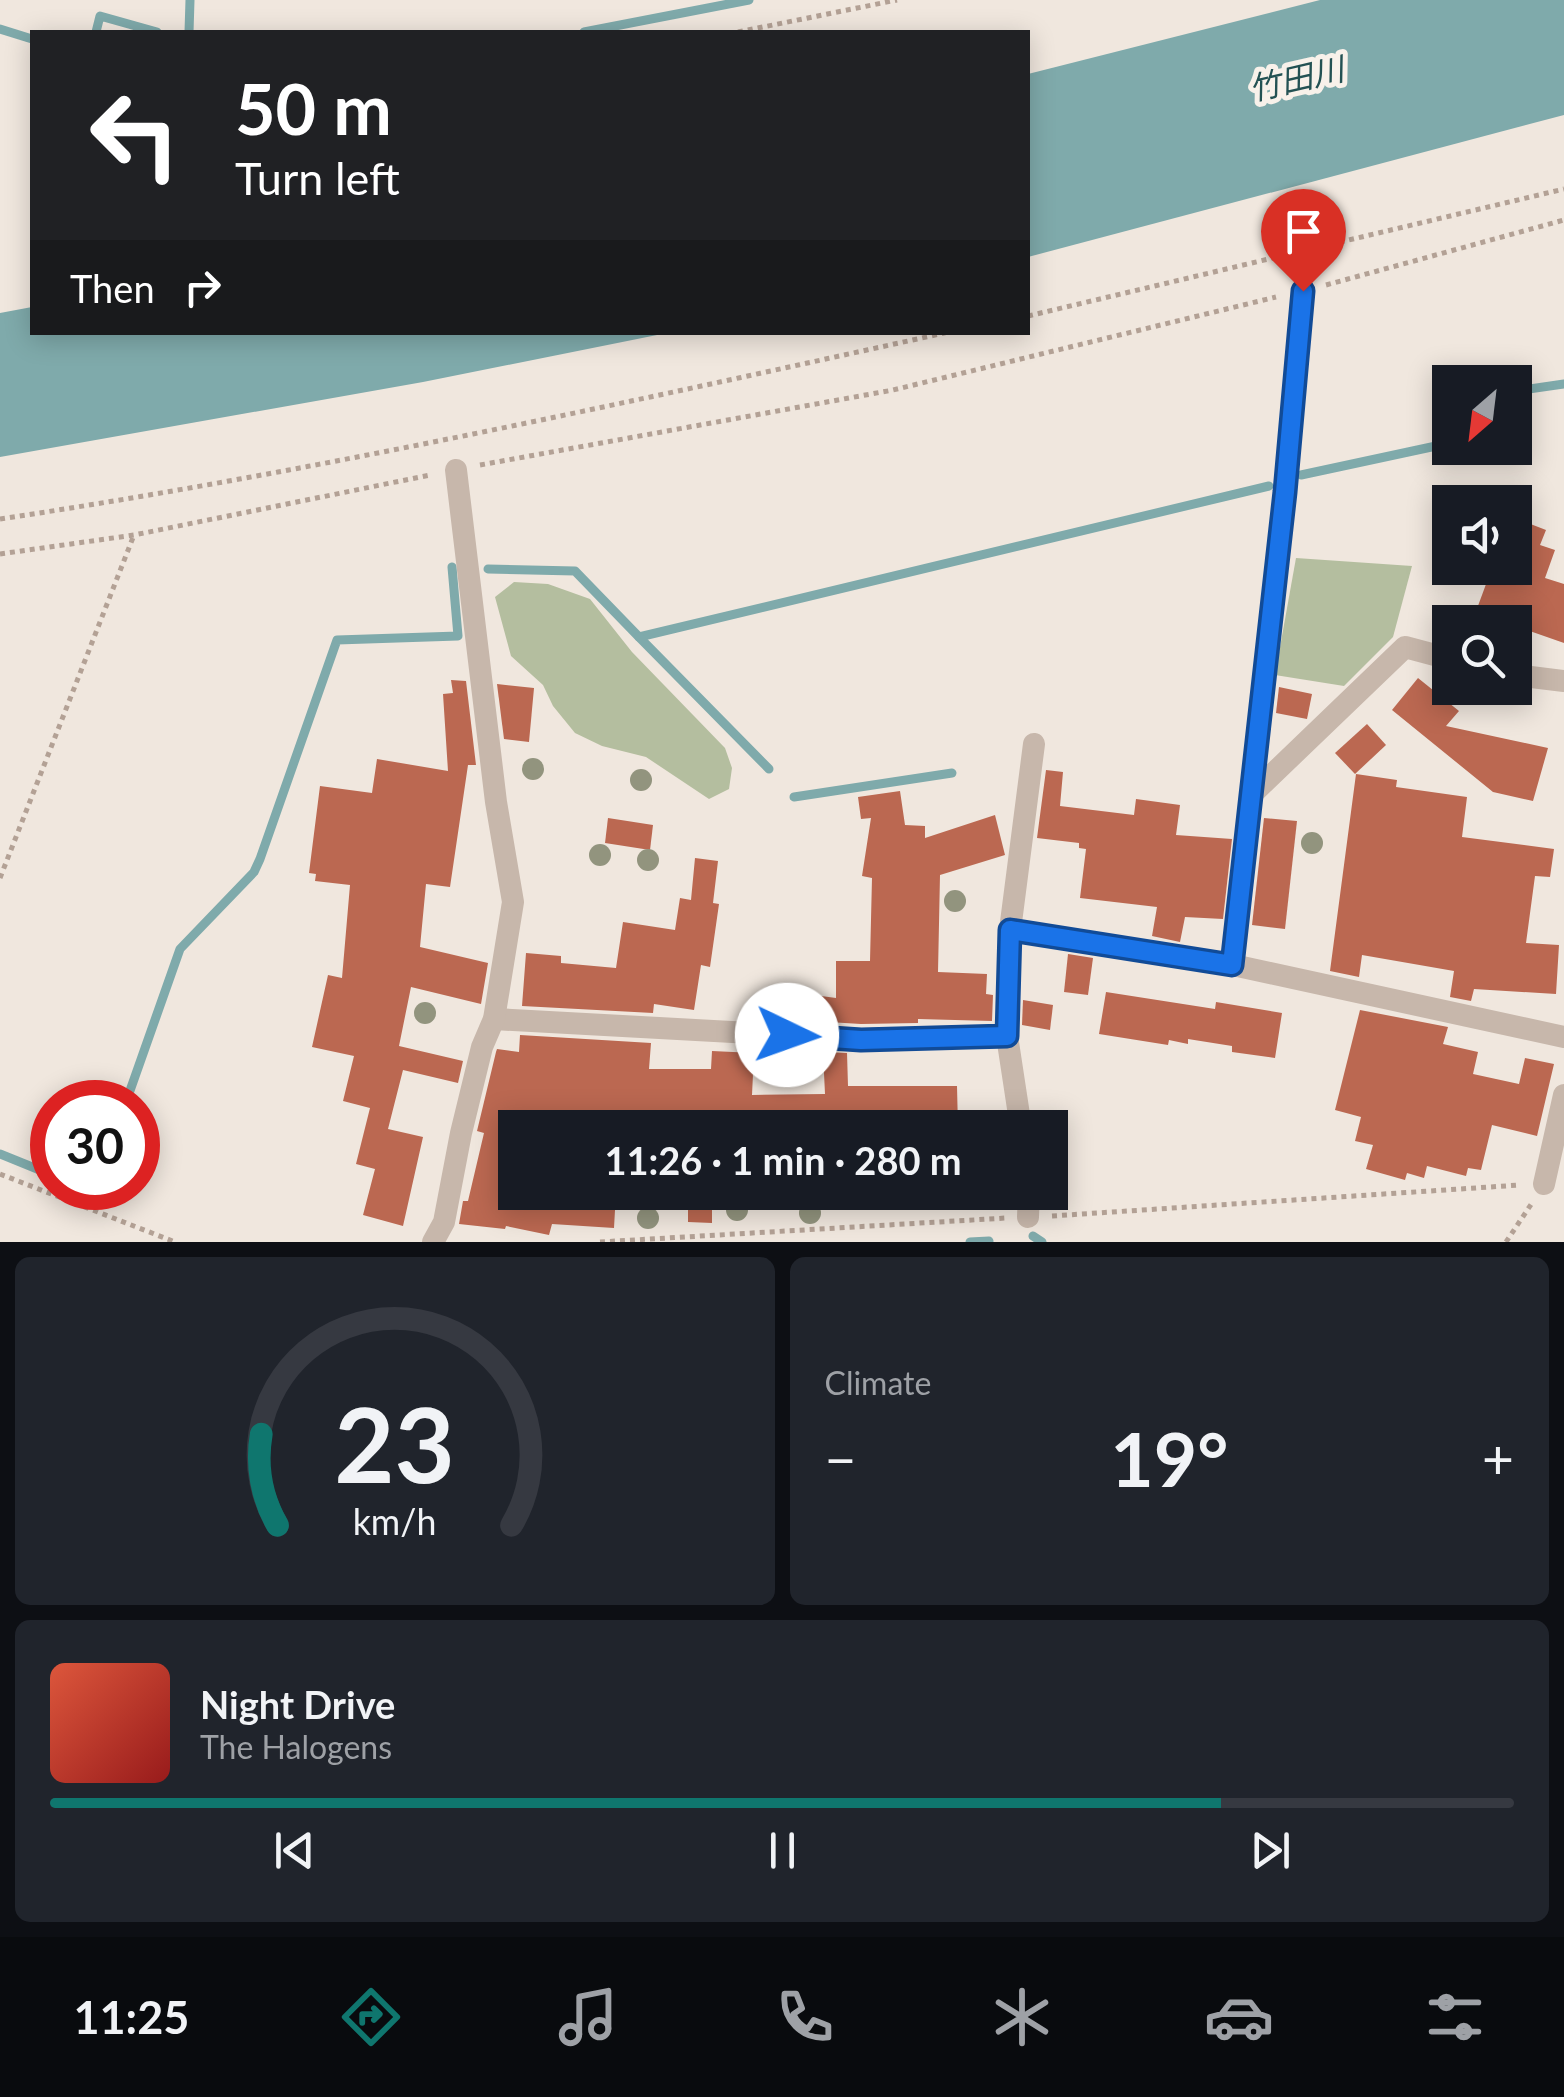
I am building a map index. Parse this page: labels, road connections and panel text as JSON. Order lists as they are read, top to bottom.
{
  "water": ["竹田川"],
  "north": "bottom left",
  "page": {
    "turn": ["50 m", "Turn left"],
    "then": "Then",
    "limit": "30",
    "trip": "11:26 · 1 min · 280 m",
    "tile": "Climate",
    "heat": ["−", "19°", "+"],
    "song": ["Night Drive", "The Halogens"],
    "tabs": "11:25",
    "gauge": ["23", "km/h"]
  }
}
